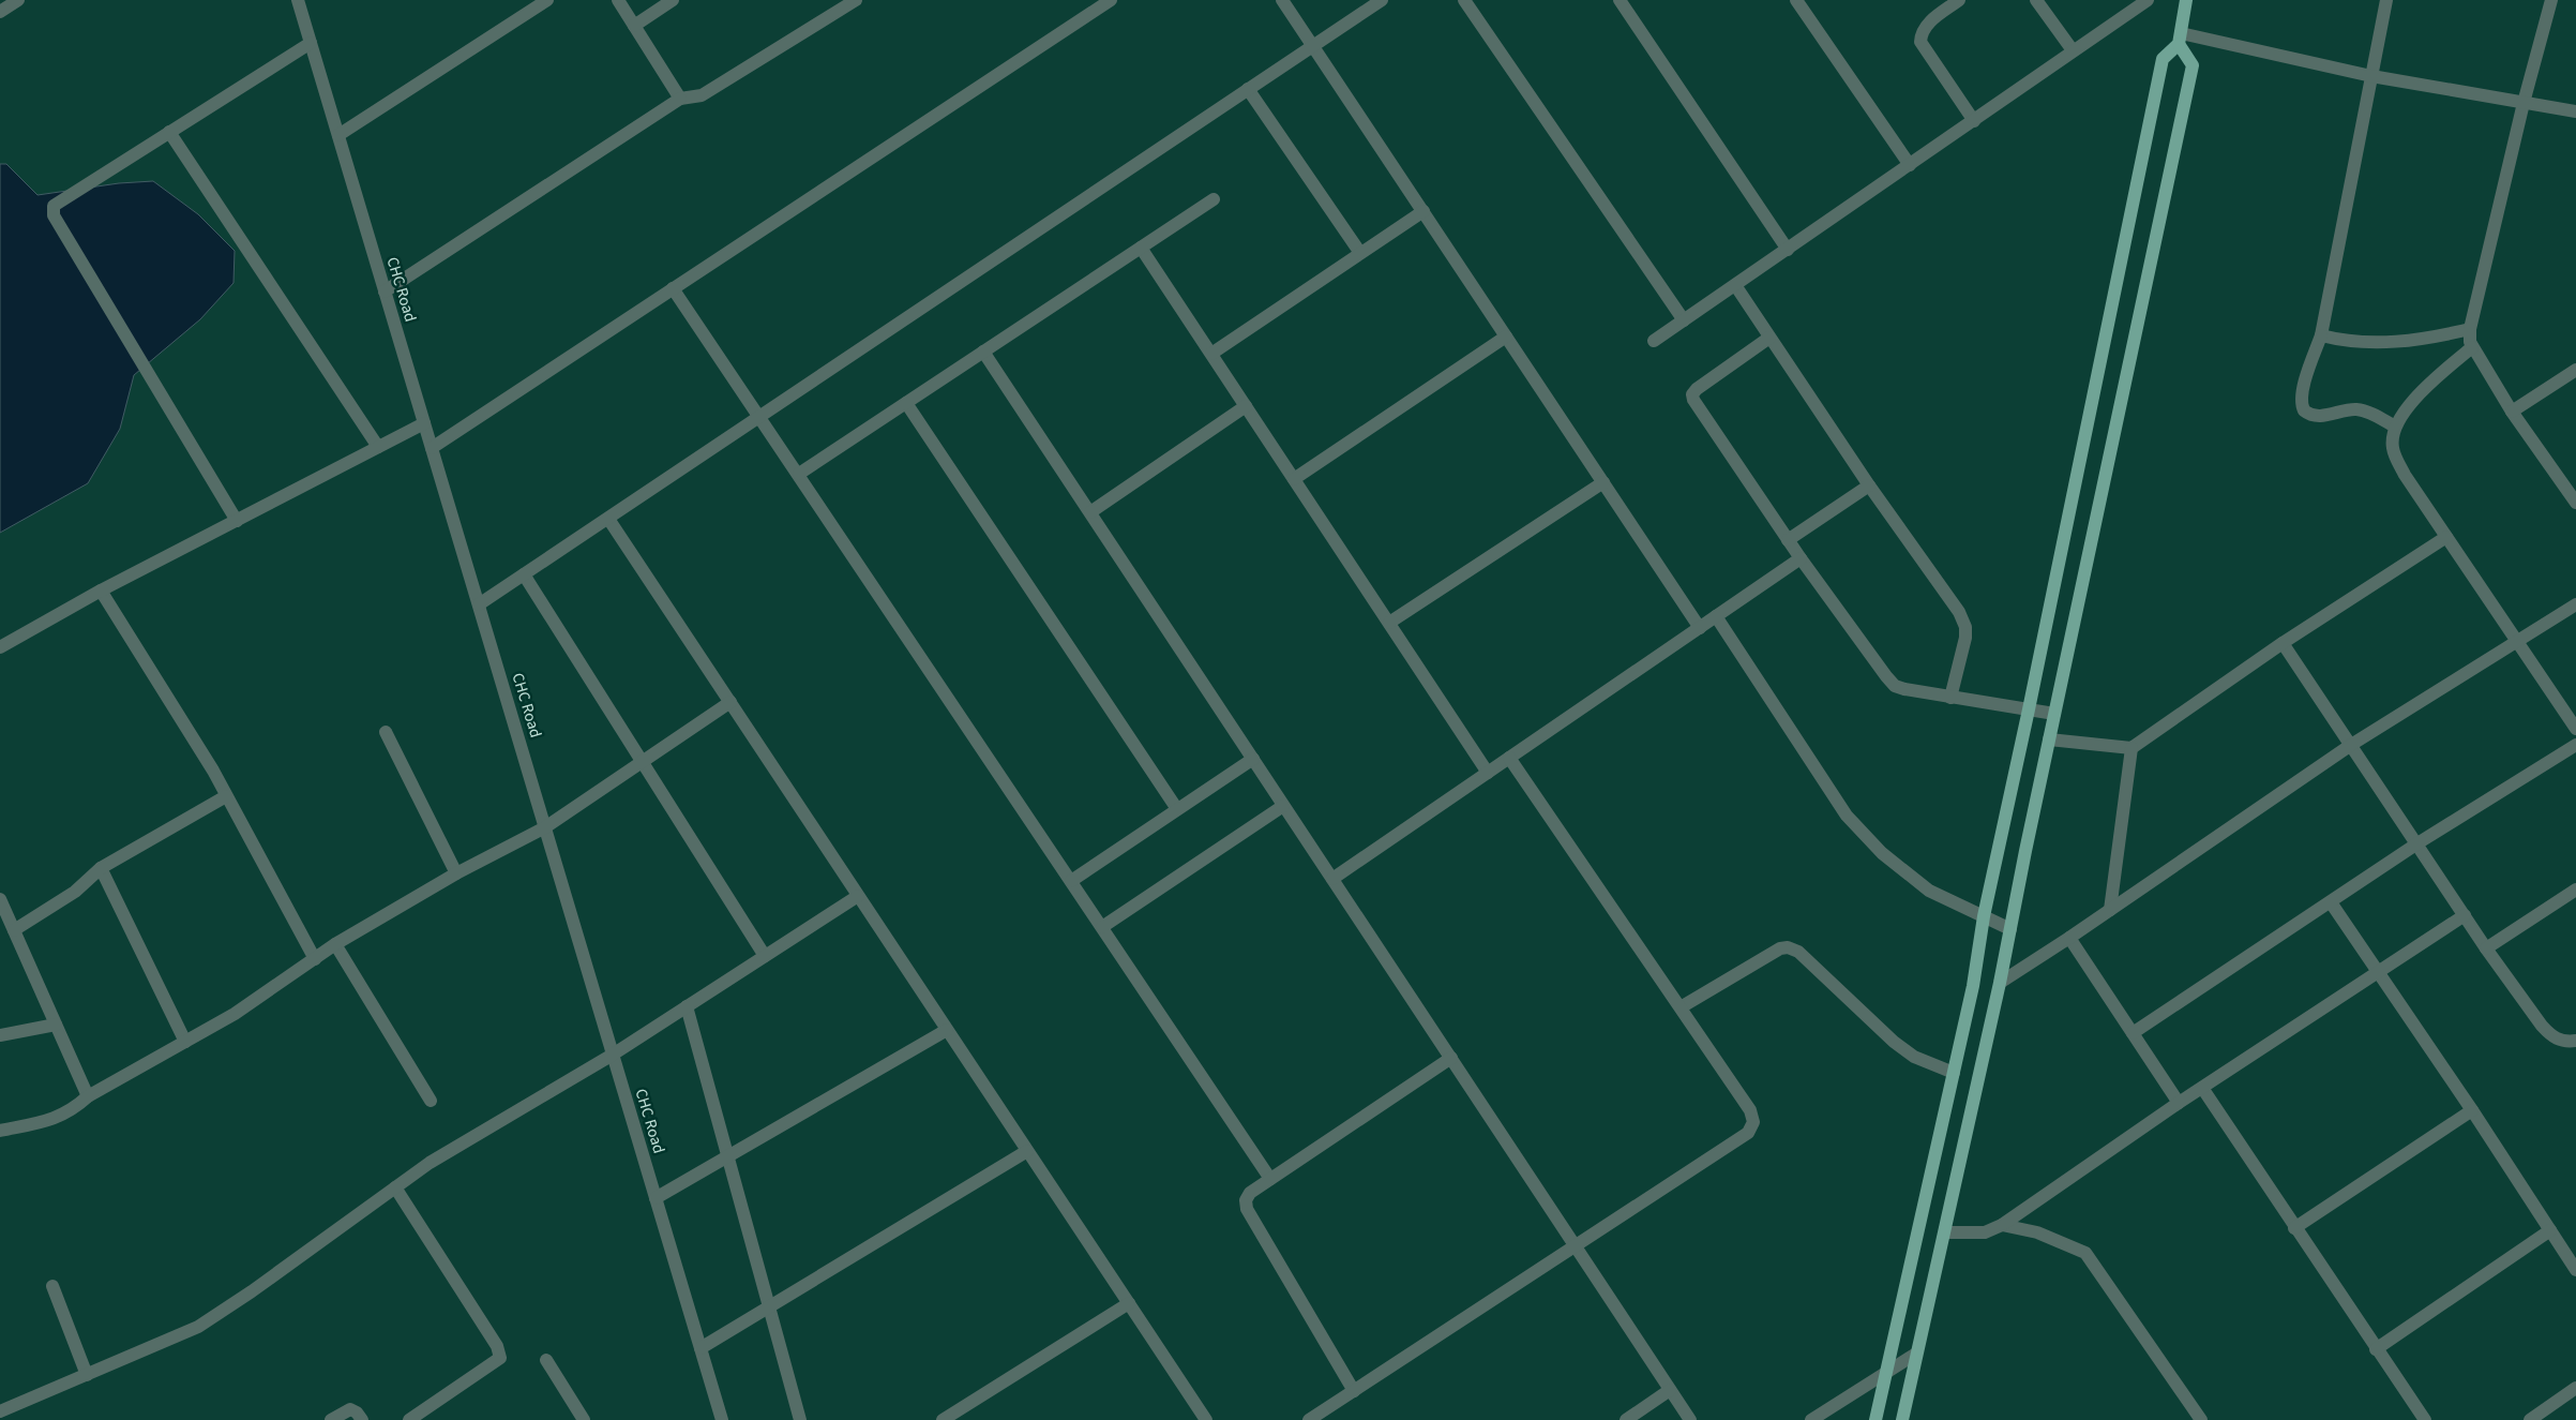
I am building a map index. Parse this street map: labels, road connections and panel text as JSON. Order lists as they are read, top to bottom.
{
  "streets": {
    "street": ["CHC Road"]
  }
}
